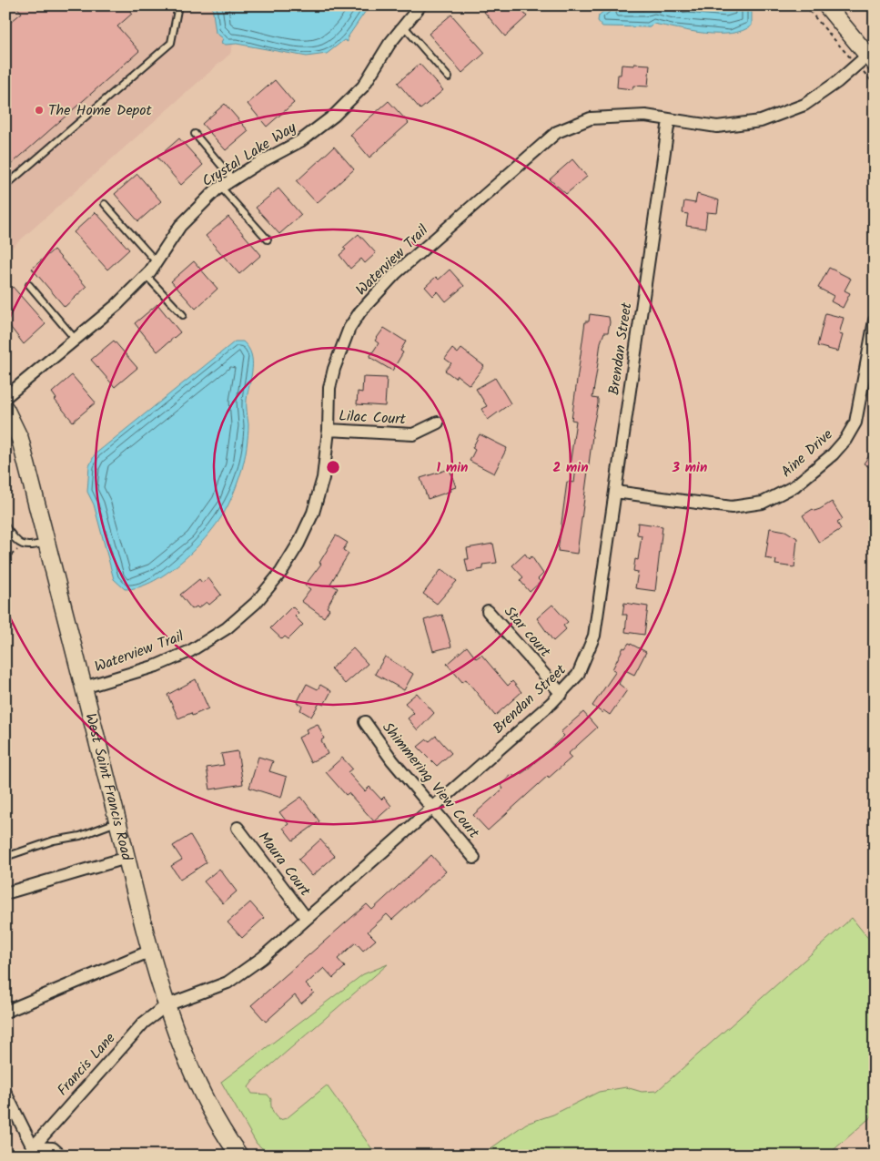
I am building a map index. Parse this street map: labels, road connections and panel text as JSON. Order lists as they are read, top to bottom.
{
  "streets": {
    "street": [
      "Crystal Lake Way",
      "Waterview Trail",
      "Brendan Street",
      "Lilac Court",
      "Aine Drive",
      "Star court",
      "Shimmering View Court",
      "West Saint Francis Road",
      "Maura Court",
      "Francis Lane"
    ]
  },
  "crossings": [
    ["Waterview Trail", "Brendan Street"],
    ["Waterview Trail", "Lilac Court"],
    ["Waterview Trail", "West Saint Francis Road"],
    ["Brendan Street", "Aine Drive"],
    ["Brendan Street", "Star court"],
    ["Brendan Street", "Shimmering View Court"],
    ["Brendan Street", "West Saint Francis Road"],
    ["Brendan Street", "Maura Court"],
    ["Brendan Street", "Francis Lane"],
    ["West Saint Francis Road", "Francis Lane"]
  ],
  "places": ["The Home Depot"],
  "rings": ["1 min", "2 min", "3 min"]
}
